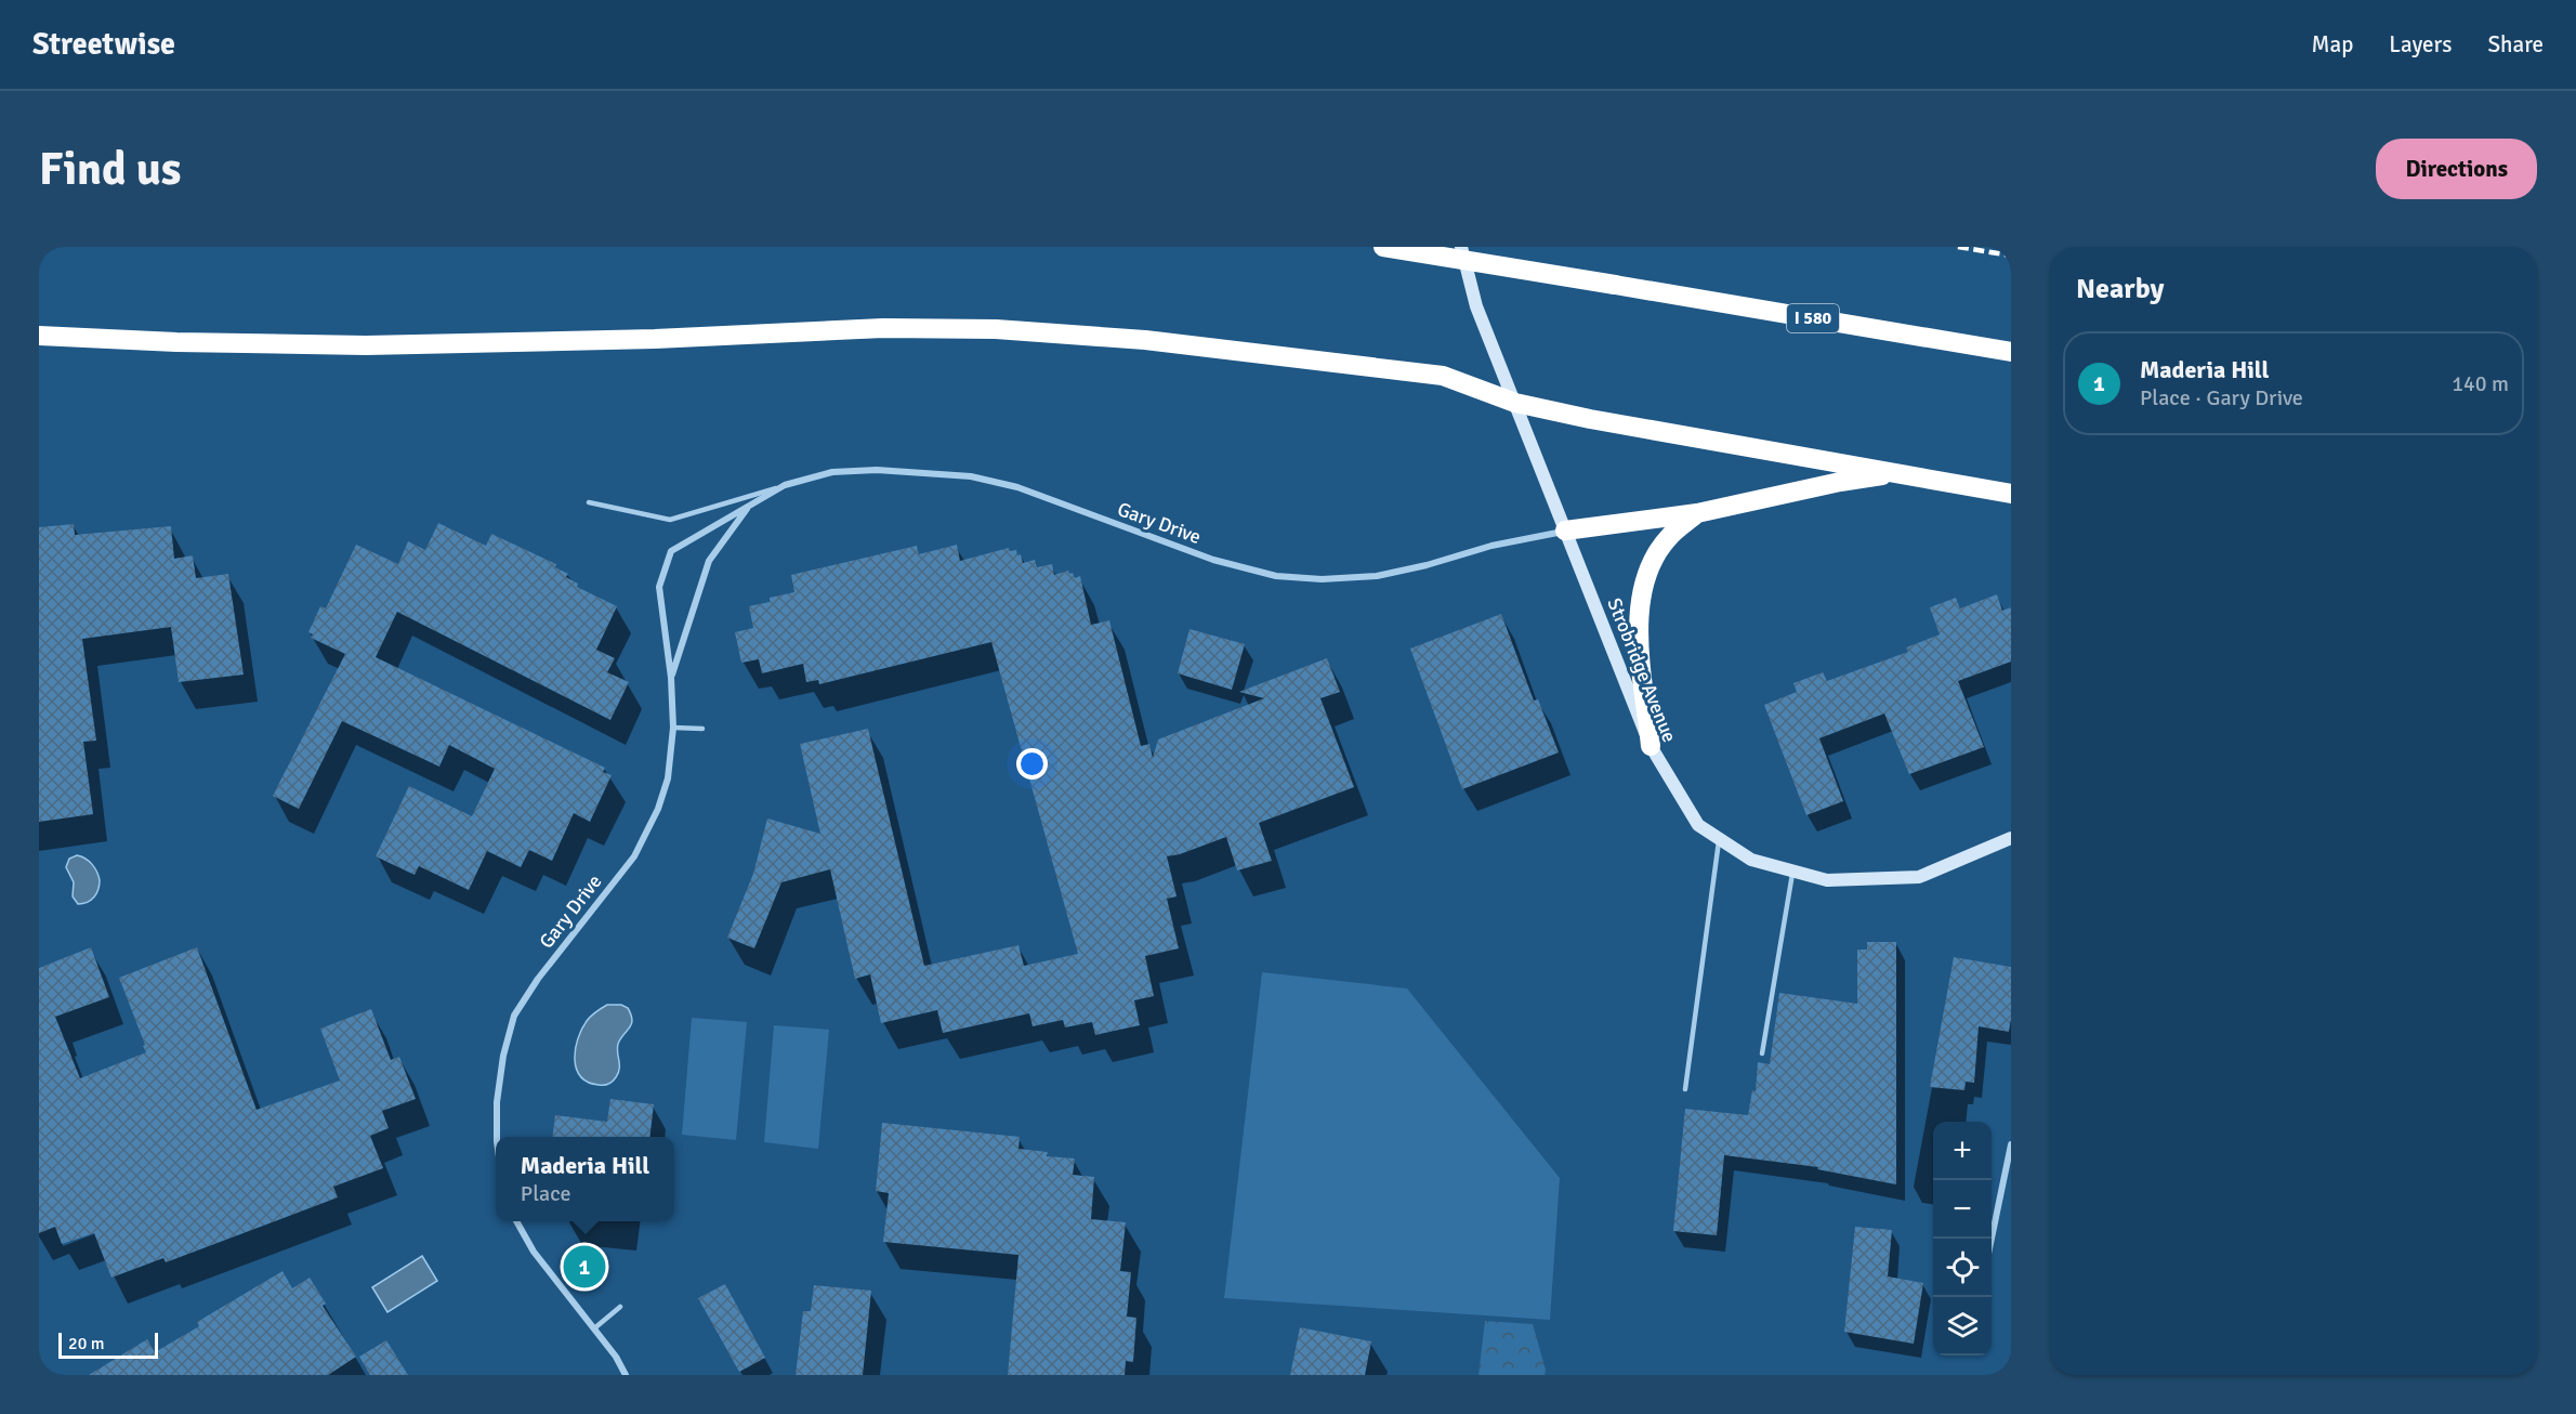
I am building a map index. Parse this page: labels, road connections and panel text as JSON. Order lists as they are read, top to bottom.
{
  "streets": {
    "highway": ["I 580"],
    "main road": ["Strobridge Avenue"],
    "street": ["Gary Drive"]
  },
  "crossings": [
    ["Gary Drive", "Strobridge Avenue"]
  ],
  "scale_bar": "20 m",
  "page": {
    "header": "Streetwise",
    "nav": ["Map", "Layers", "Share"],
    "buttons": "Directions",
    "title": "Find us",
    "heading": "Nearby",
    "list": [
      {
        "mark": "1",
        "name": "Maderia Hill",
        "note": "Place · Gary Drive",
        "value": "140 m"
      }
    ],
    "map_buttons": ["+", "−"],
    "popup": ["Maderia Hill", "Place"],
    "pins": "1",
    "scale": "20 m"
  }
}
